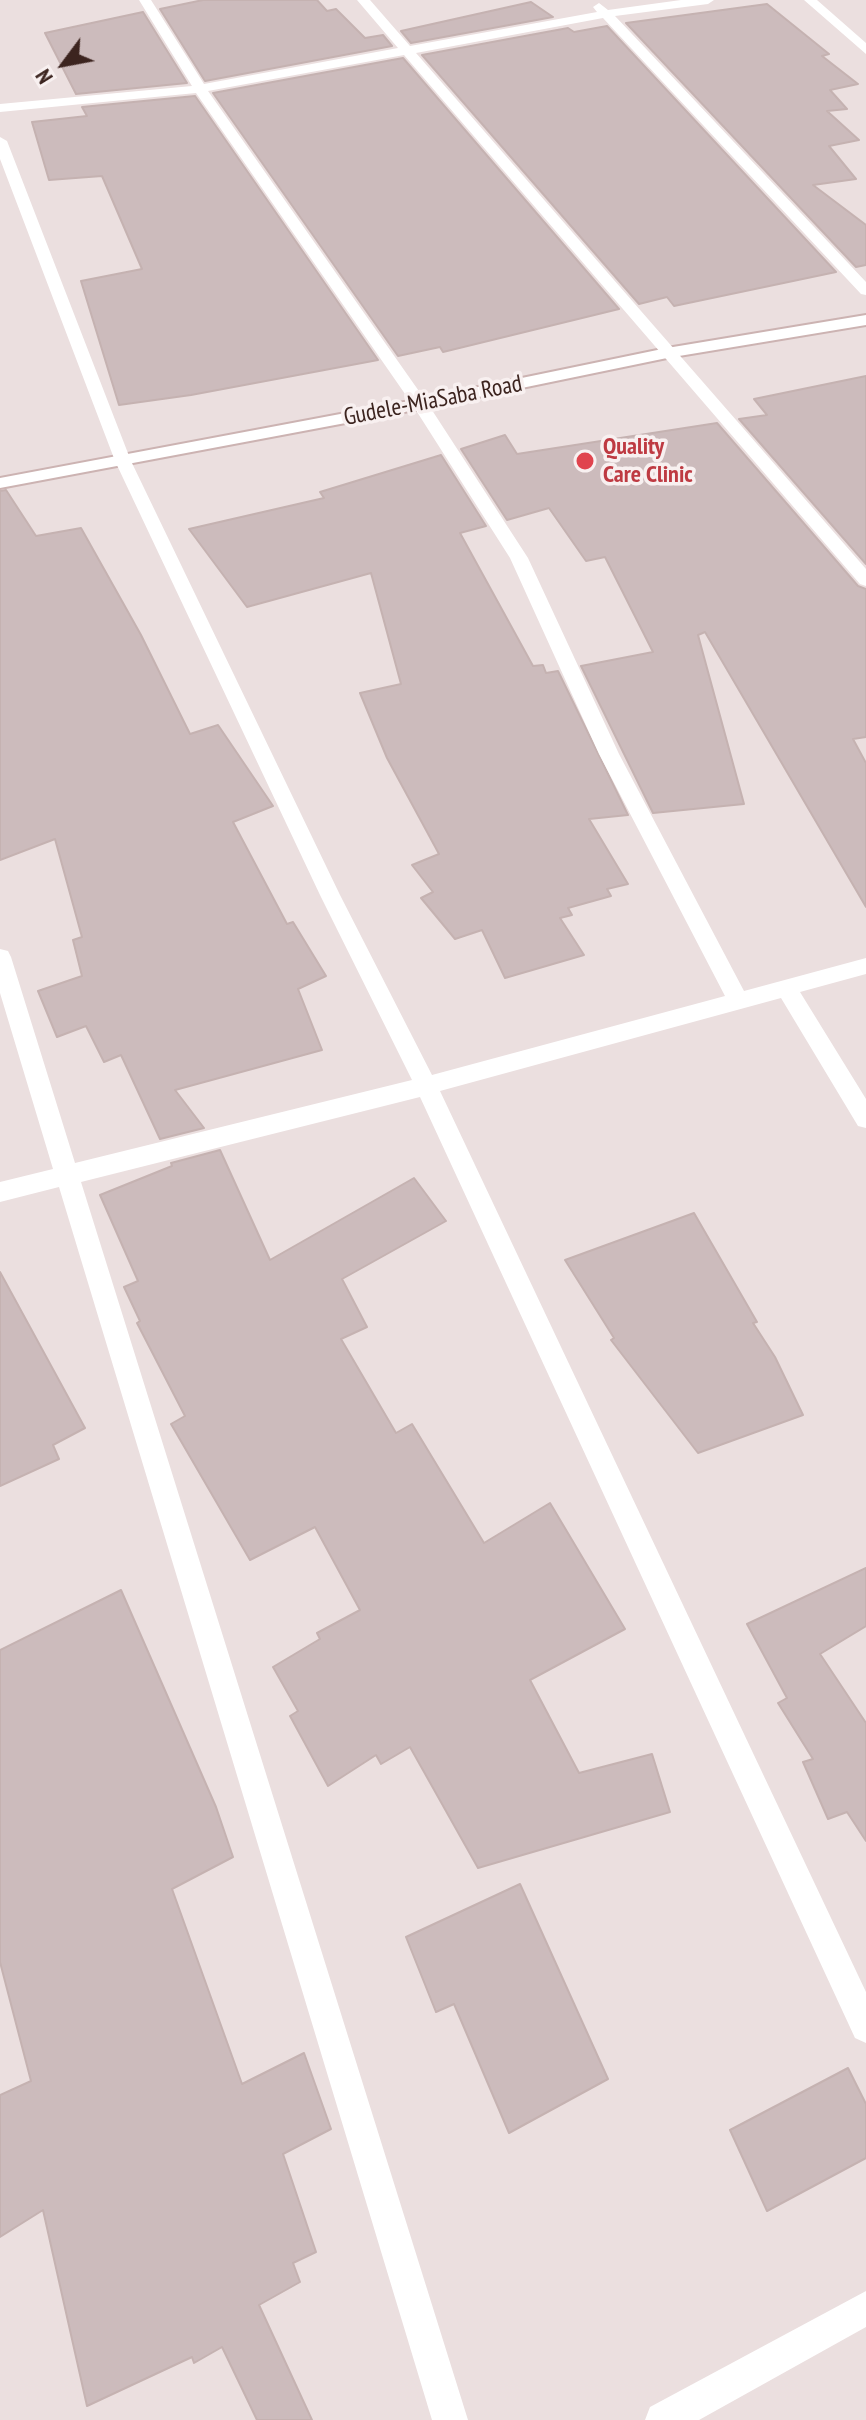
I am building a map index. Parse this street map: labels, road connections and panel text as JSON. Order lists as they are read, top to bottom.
{
  "streets": {
    "street": ["Gudele-MiaSaba Road"]
  },
  "places": ["Quality Care Clinic"],
  "north": "bottom left"
}
